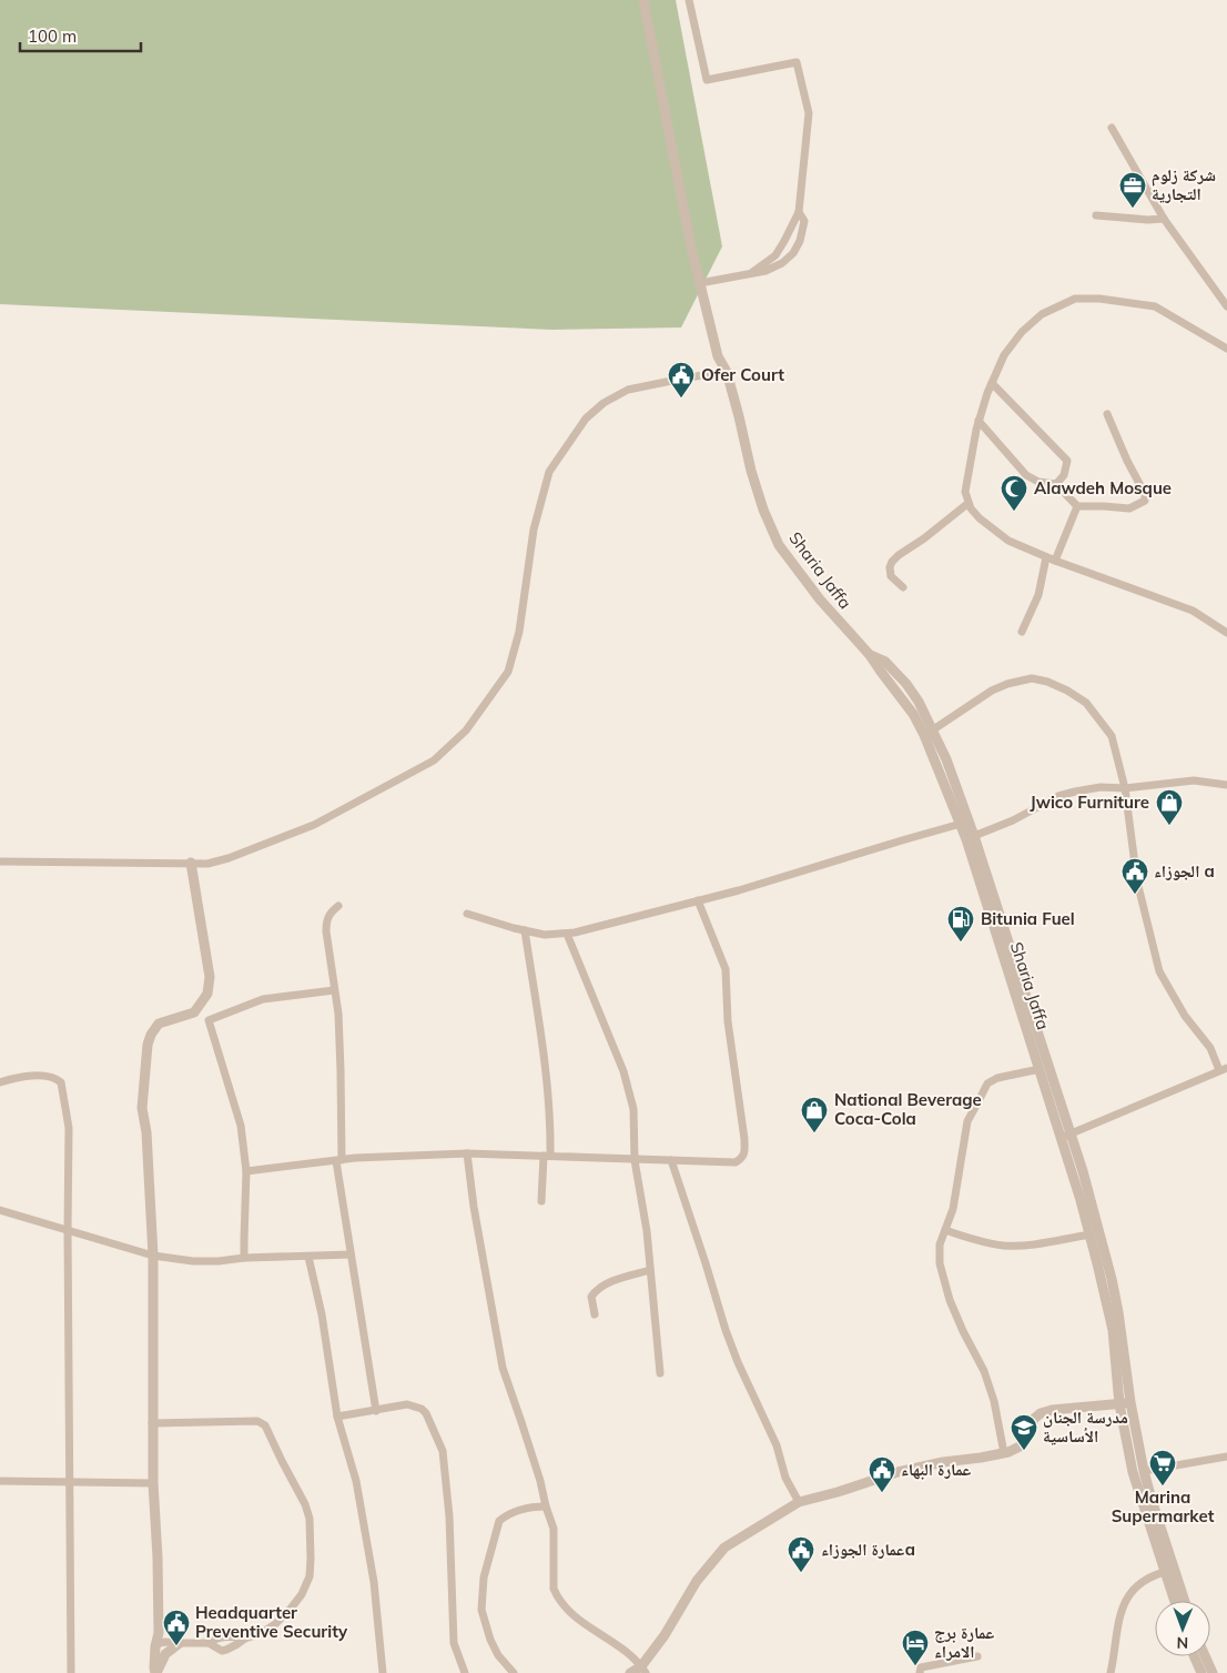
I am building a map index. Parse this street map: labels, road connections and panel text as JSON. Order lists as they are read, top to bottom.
{
  "streets": {
    "street": ["Sharia Jaffa"]
  },
  "places": {
    "office": ["شركة زلوم التجارية"],
    "public building": [
      "Ofer Court",
      "الجوزاء a",
      "عمارة البهاء",
      "عمارة الجوزاءa",
      "Headquarter Preventive Security"
    ],
    "mosque": ["Alawdeh Mosque"],
    "shop": ["Jwico Furniture", "National Beverage Coca-Cola"],
    "fuel station": ["Bitunia Fuel"],
    "school or university": ["مدرسة الجنان الأساسية"],
    "supermarket": ["Marina Supermarket"],
    "hotel": ["عمارة برج الامراء"]
  },
  "scale_bar": "100 m",
  "north": "bottom"
}
